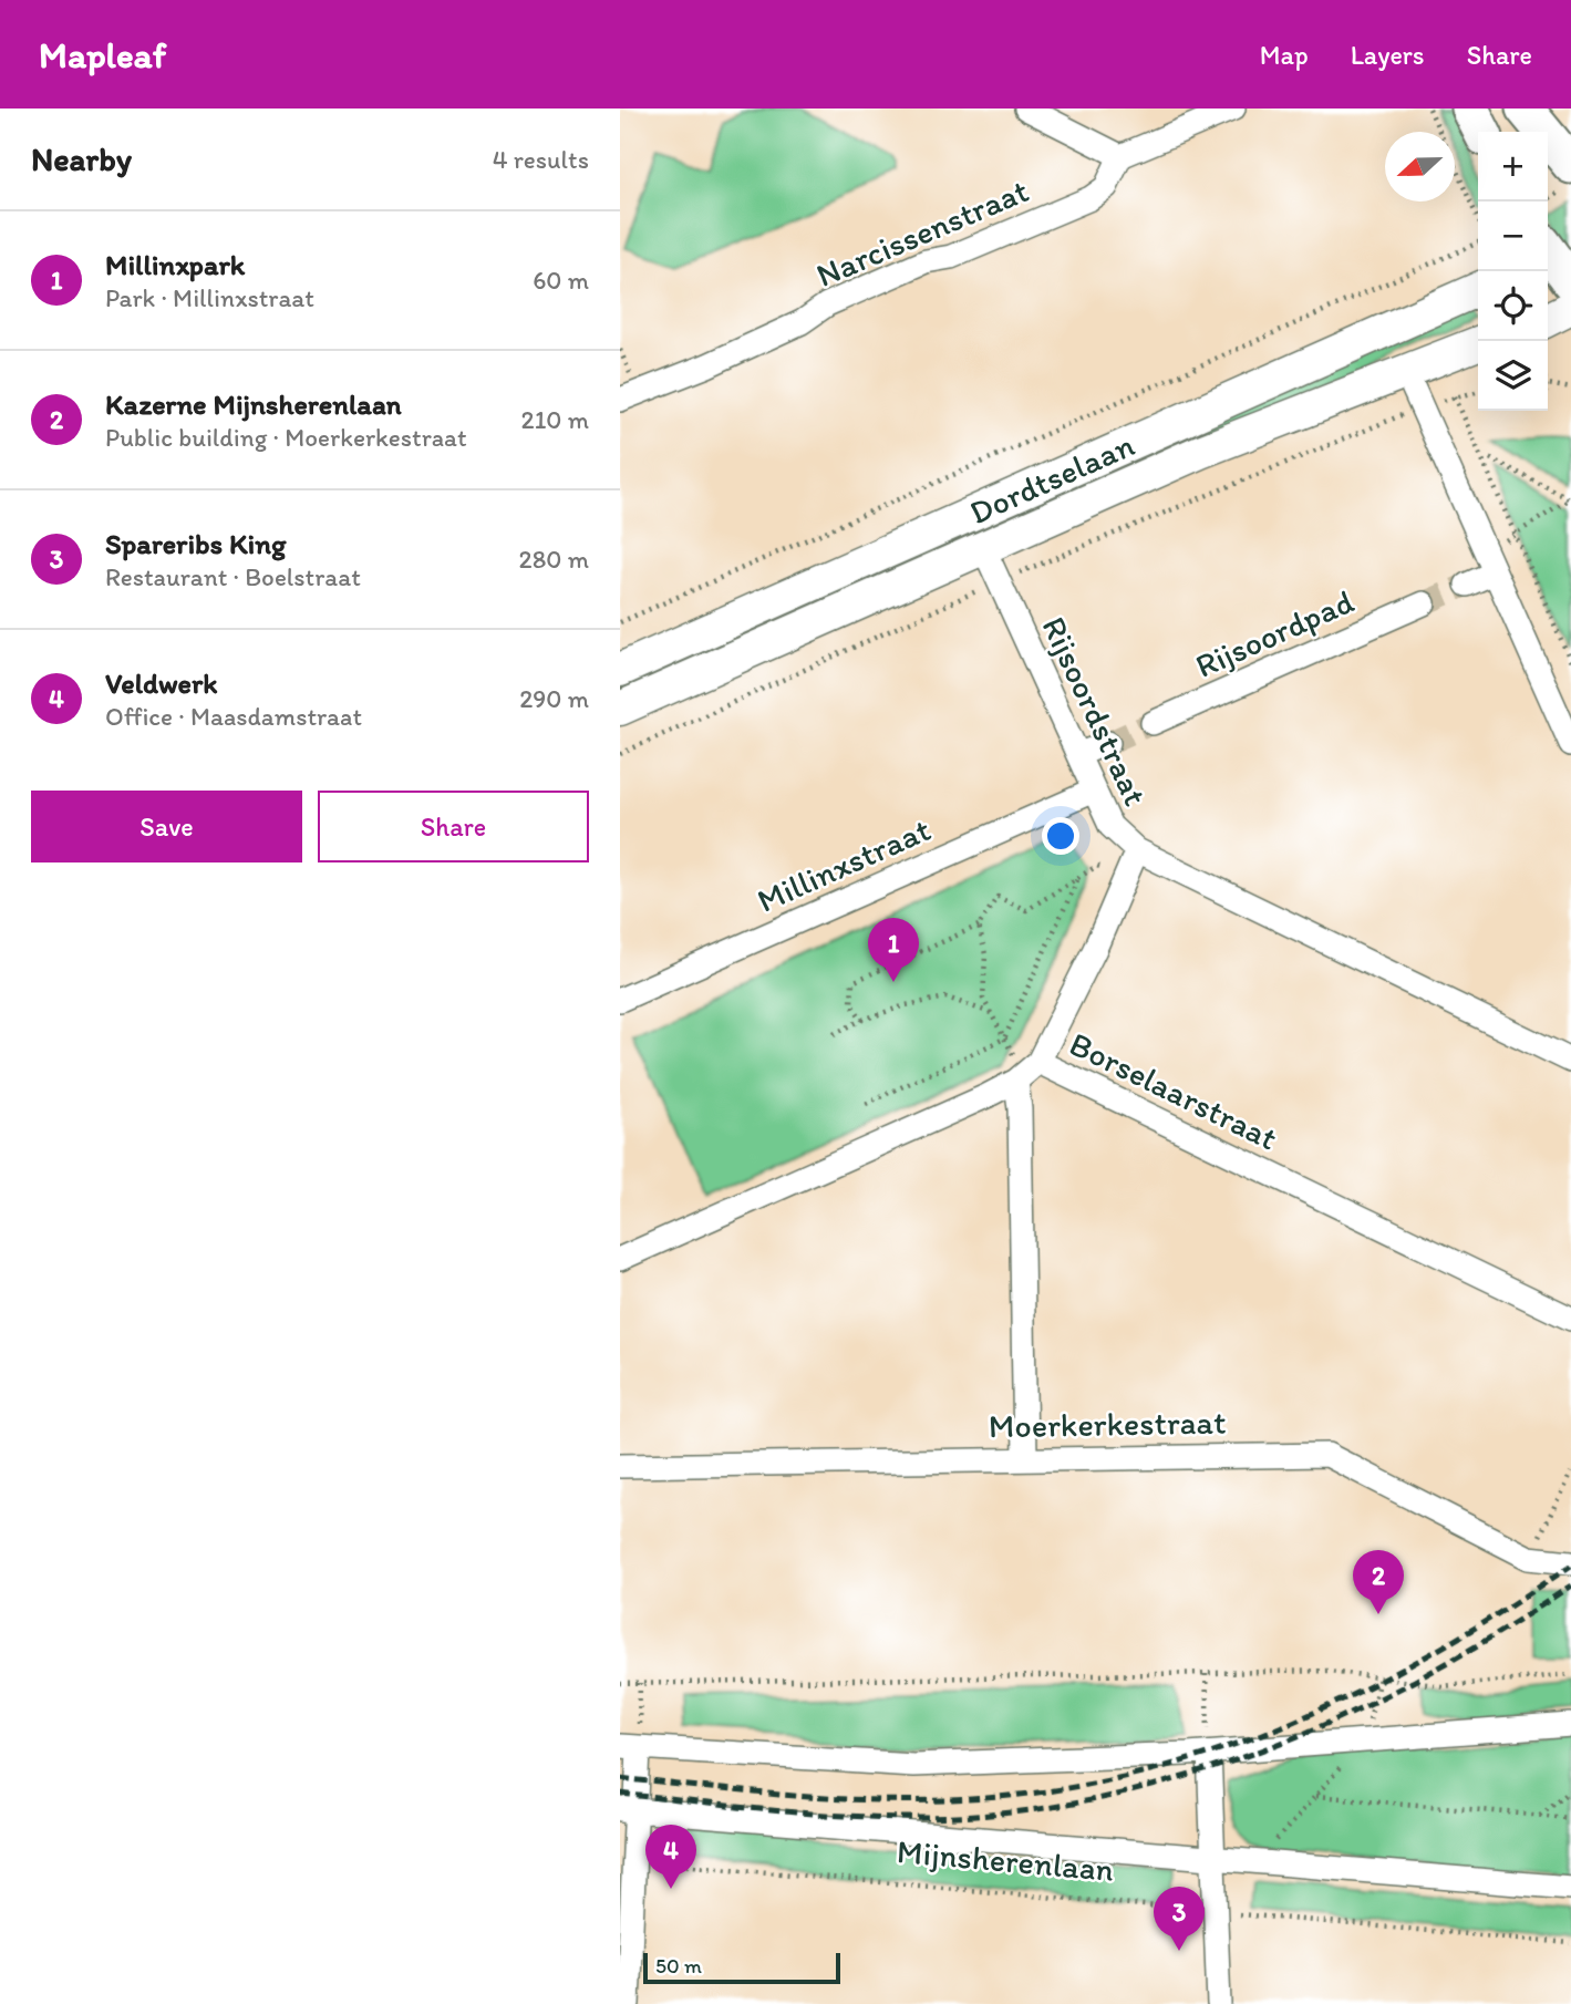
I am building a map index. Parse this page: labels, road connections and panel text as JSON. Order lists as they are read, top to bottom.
{
  "streets": {
    "main road": ["Dordtselaan"],
    "street": [
      "Narcissenstraat",
      "Rijsoordpad",
      "Rijsoordstraat",
      "Millinxstraat",
      "Borselaarstraat",
      "Moerkerkestraat",
      "Mijnsherenlaan"
    ]
  },
  "crossings": [
    ["Dordtselaan", "Rijsoordstraat"],
    ["Rijsoordstraat", "Millinxstraat"],
    ["Rijsoordstraat", "Borselaarstraat"]
  ],
  "scale_bar": "50 m",
  "north": "left",
  "page": {
    "header": "Mapleaf",
    "nav": ["Map", "Layers", "Share"],
    "heading": ["Nearby", "4 results"],
    "map_buttons": ["+", "−"],
    "list": [
      {
        "mark": "1",
        "name": "Millinxpark",
        "note": "Park · Millinxstraat",
        "value": "60 m"
      },
      {
        "mark": "2",
        "name": "Kazerne Mijnsherenlaan",
        "note": "Public building · Moerkerkestraat",
        "value": "210 m"
      },
      {
        "mark": "3",
        "name": "Spareribs King",
        "note": "Restaurant · Boelstraat",
        "value": "280 m"
      },
      {
        "mark": "4",
        "name": "Veldwerk",
        "note": "Office · Maasdamstraat",
        "value": "290 m"
      }
    ],
    "buttons": ["Save", "Share"],
    "pins": [
      "1",
      "2",
      "4",
      "3"
    ],
    "scale": "50 m"
  }
}
